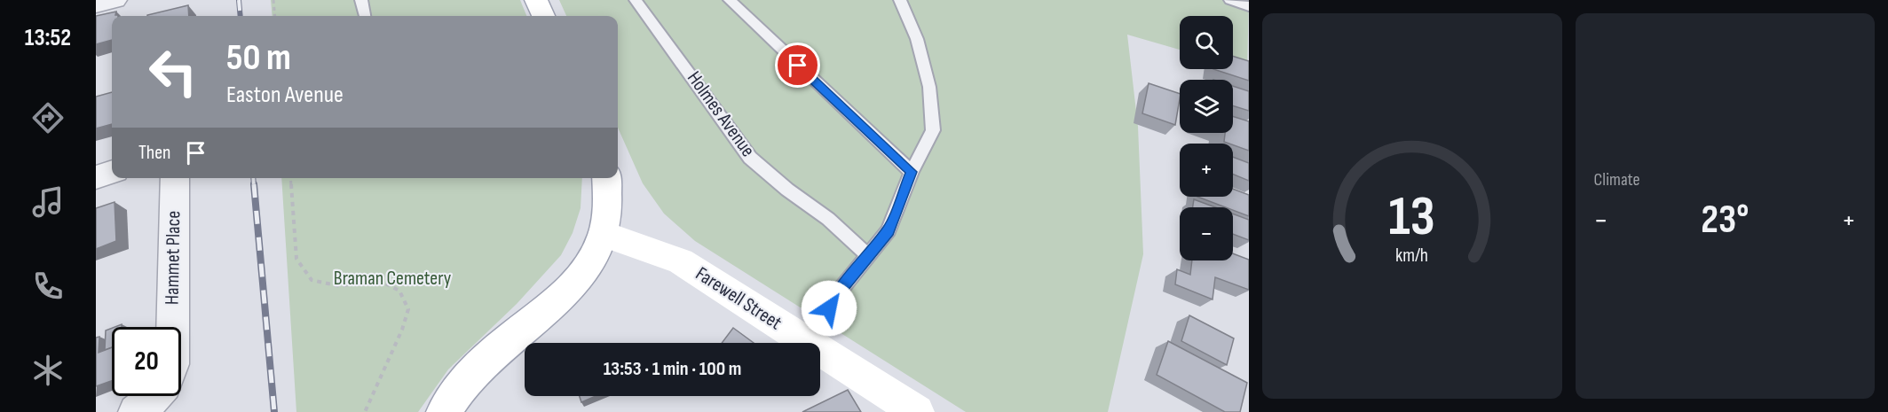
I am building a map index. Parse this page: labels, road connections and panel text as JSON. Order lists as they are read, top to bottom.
{
  "streets": {
    "main road": ["Farewell Street"],
    "street": ["Hammet Place"],
    "lane": ["Holmes Avenue"]
  },
  "parks": ["Braman Cemetery"],
  "page": {
    "tabs": "13:52",
    "tile": "Climate",
    "map_buttons": ["+", "−"],
    "turn": ["50 m", "Easton Avenue"],
    "then": "Then",
    "heat": ["−", "23°", "+"],
    "limit": "20",
    "trip": "13:53 · 1 min · 100 m",
    "gauge": ["13", "km/h"]
  }
}
